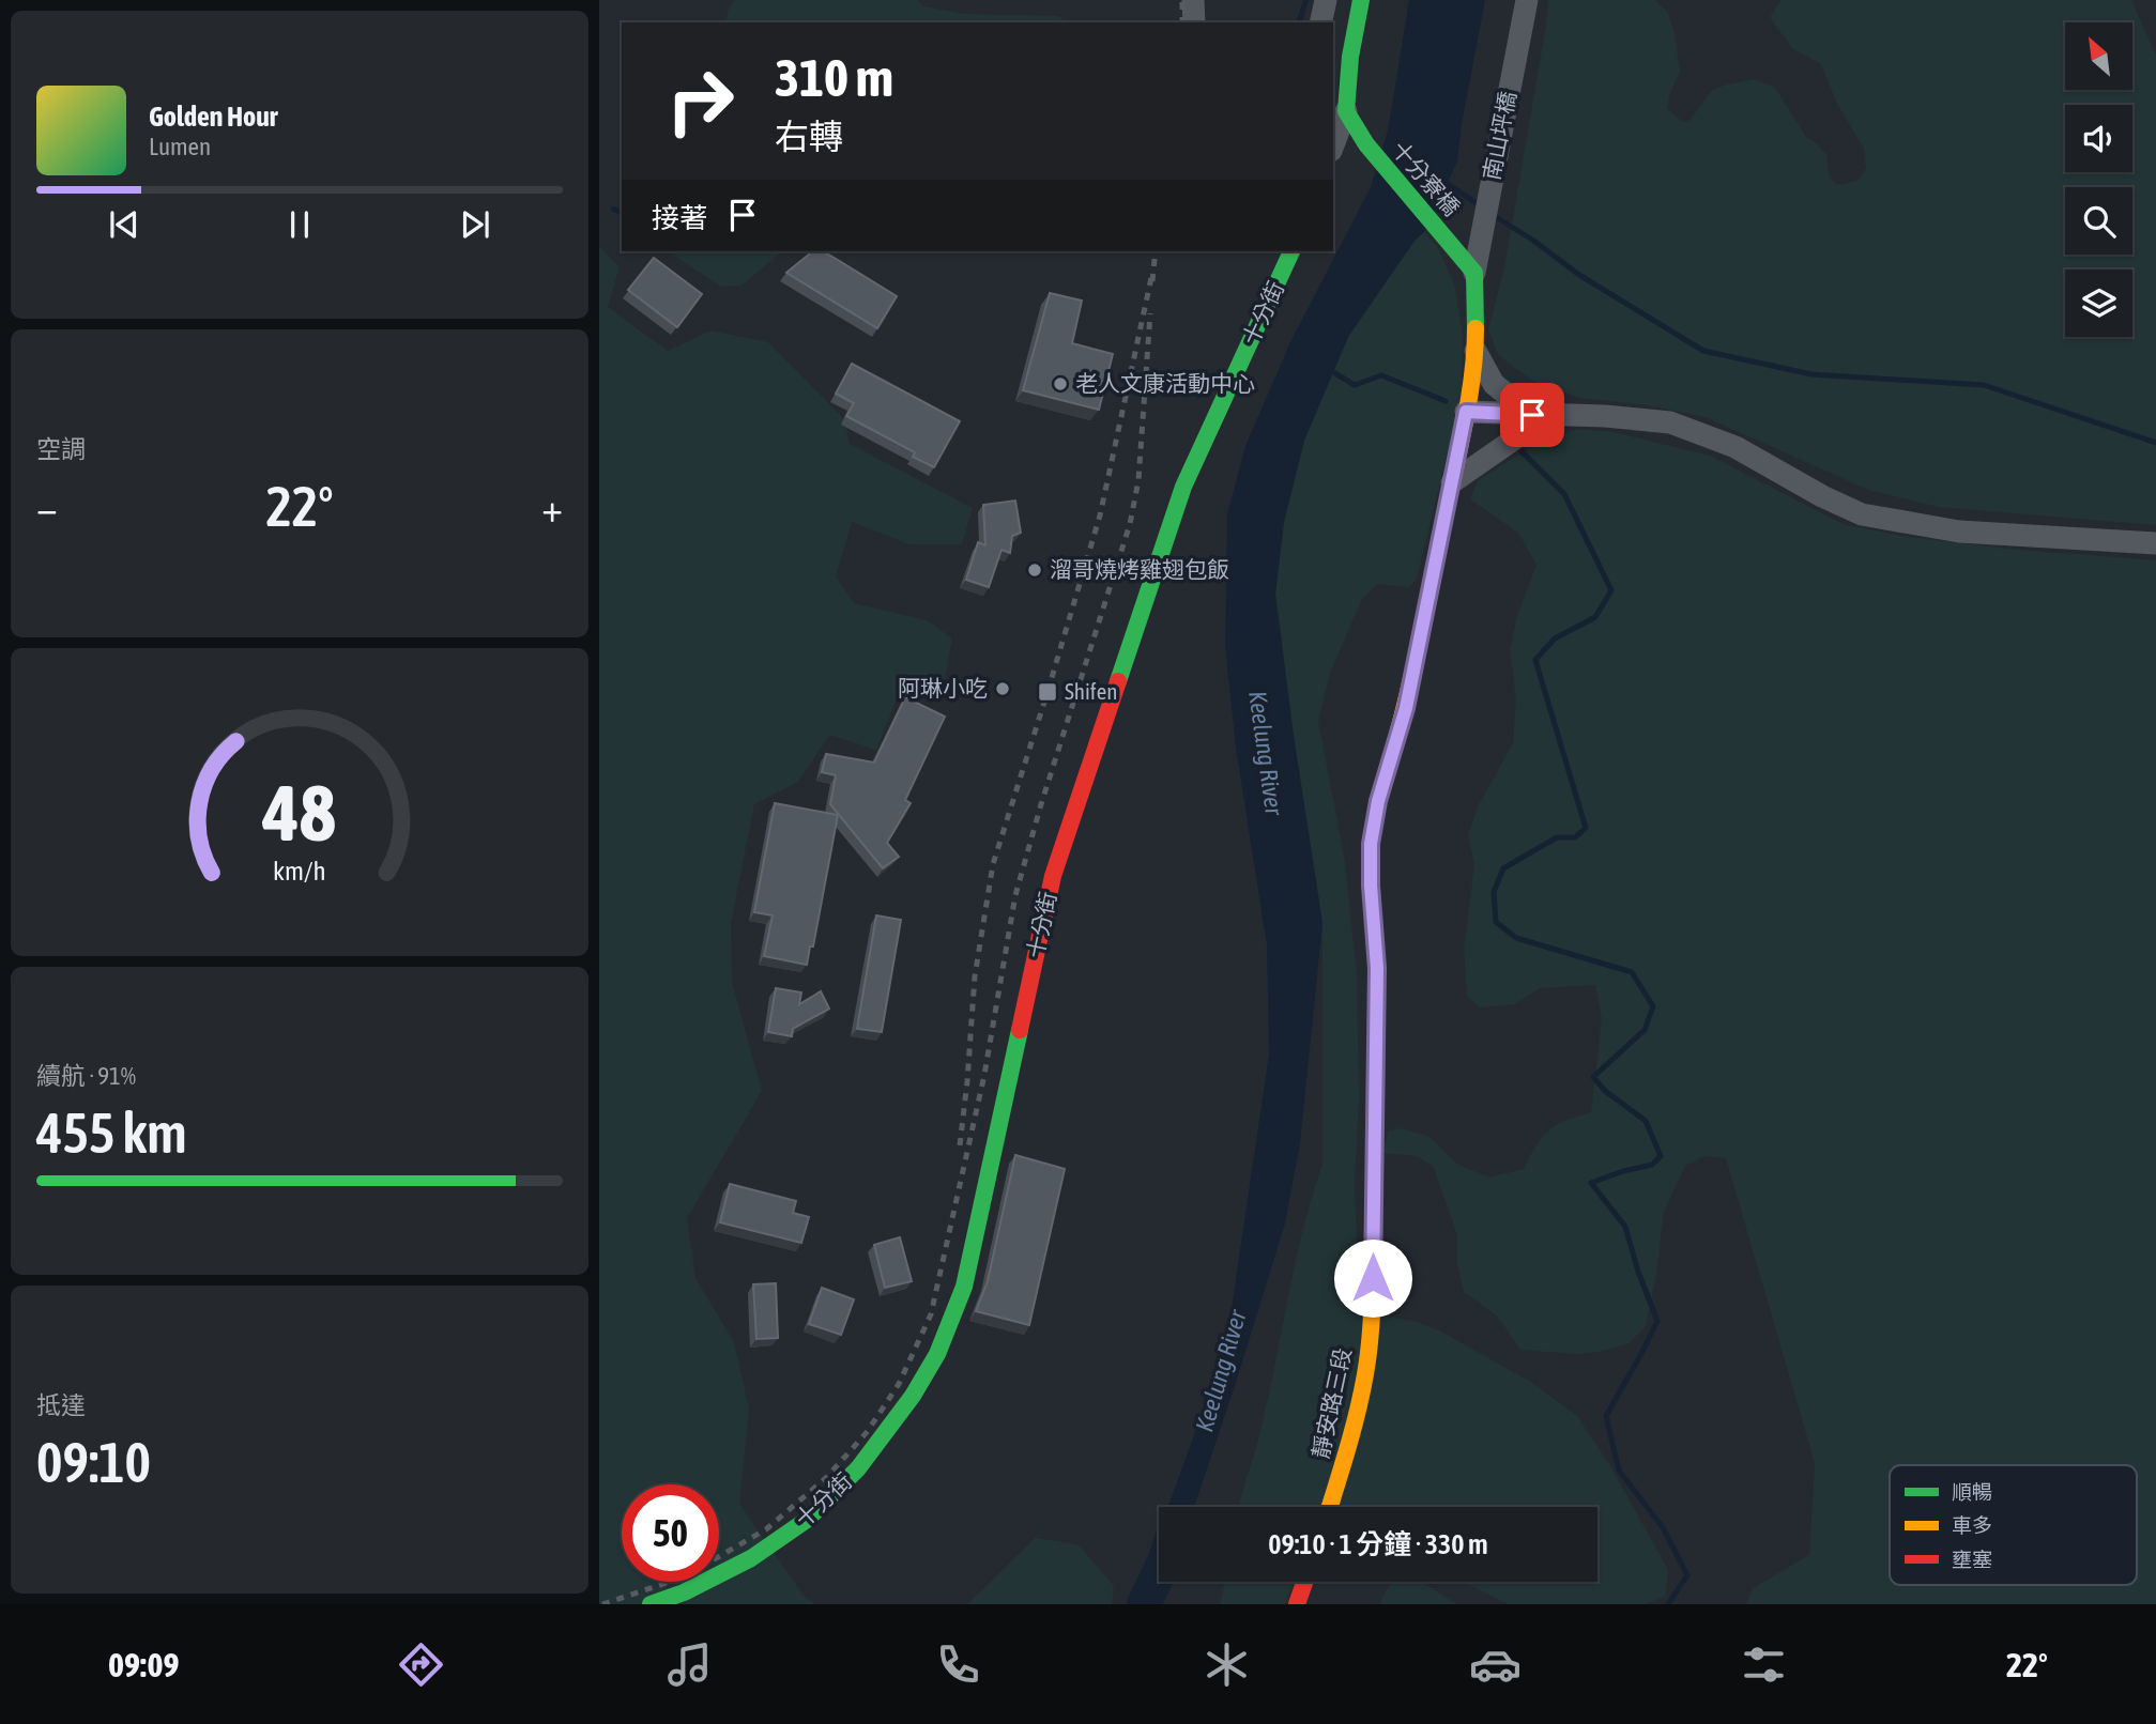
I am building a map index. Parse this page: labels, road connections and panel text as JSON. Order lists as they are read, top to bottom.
{
  "streets": {
    "main road": ["十分寮橋", "十分街", "靜安路三段"],
    "street": ["南山坪橋"]
  },
  "crossings": [
    ["南山坪橋", "十分寮橋"],
    ["南山坪橋", "靜安路三段"],
    ["十分寮橋", "靜安路三段"]
  ],
  "water": ["Keelung River"],
  "places": {
    "other": ["老人文康活動中心", "溜哥燒烤雞翅包飯", "阿琳小吃"],
    "transit": ["Shifen"]
  },
  "legend": ["順暢", "車多", "壅塞"],
  "north": "top left",
  "page": {
    "turn": ["310 m", "右轉"],
    "song": ["Golden Hour", "Lumen"],
    "then": "接著",
    "tile": [
      "空調",
      ["續航 · 91%", "455 km"],
      ["抵達", "09:10"]
    ],
    "heat": ["−", "22°", "+"],
    "limit": "50",
    "trip": "09:10 · 1 分鐘 · 330 m",
    "tabs": ["09:09", "22°"],
    "gauge": ["48", "km/h"]
  }
}
